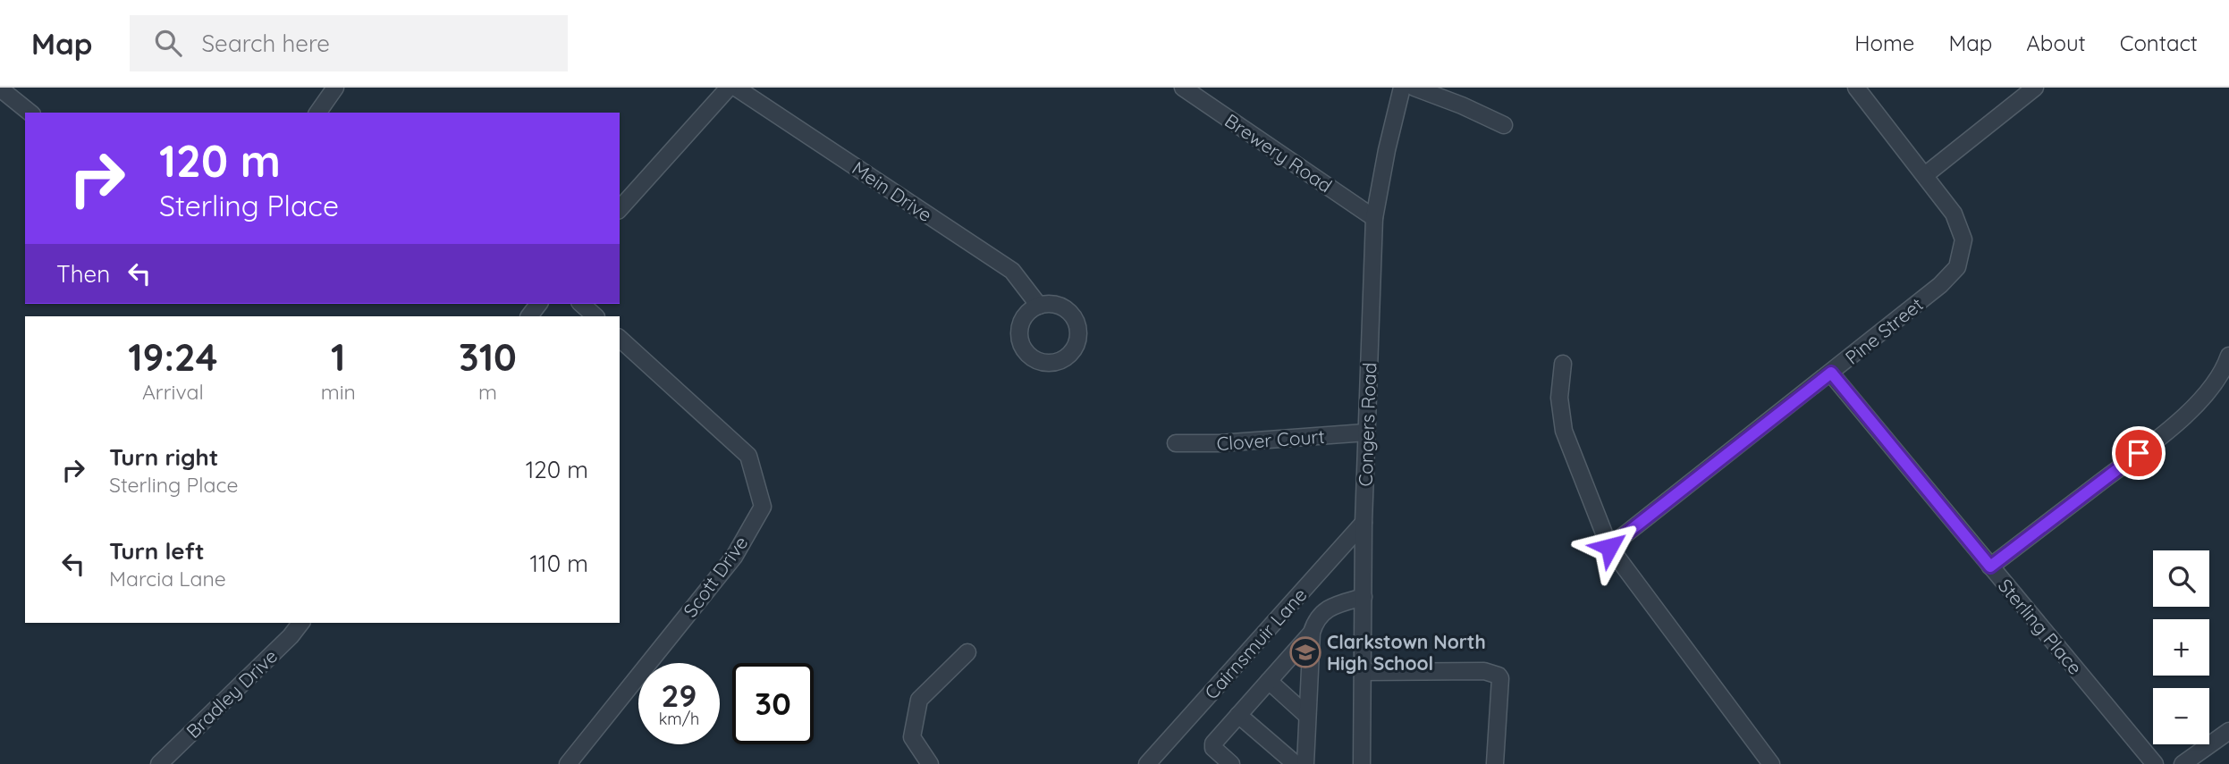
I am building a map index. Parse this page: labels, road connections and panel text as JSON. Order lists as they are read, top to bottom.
{
  "streets": {
    "street": [
      "Brewery Road",
      "Mein Drive",
      "Pine Street",
      "Congers Road",
      "Clover Court",
      "Scott Drive",
      "Sterling Place",
      "Cairnsmuir Lane",
      "Bradley Drive"
    ]
  },
  "crossings": [
    ["Brewery Road", "Congers Road"],
    ["Pine Street", "Sterling Place"],
    ["Congers Road", "Clover Court"],
    ["Congers Road", "Cairnsmuir Lane"]
  ],
  "places": {
    "school or university": ["Clarkstown North High School"]
  },
  "page": {
    "header": "Map",
    "search": "Search here",
    "nav": [
      "Home",
      "Map",
      "About",
      "Contact"
    ],
    "turn": ["120 m", "Sterling Place"],
    "then": "Then",
    "eta": [
      "19:24",
      "Arrival",
      "1",
      "min",
      "310",
      "m"
    ],
    "list": [
      {
        "name": "Turn right",
        "note": "Sterling Place",
        "value": "120 m"
      },
      {
        "name": "Turn left",
        "note": "Marcia Lane",
        "value": "110 m"
      }
    ],
    "map_buttons": ["+", "−"],
    "speed": "29 km/h",
    "limit": "30"
  }
}
